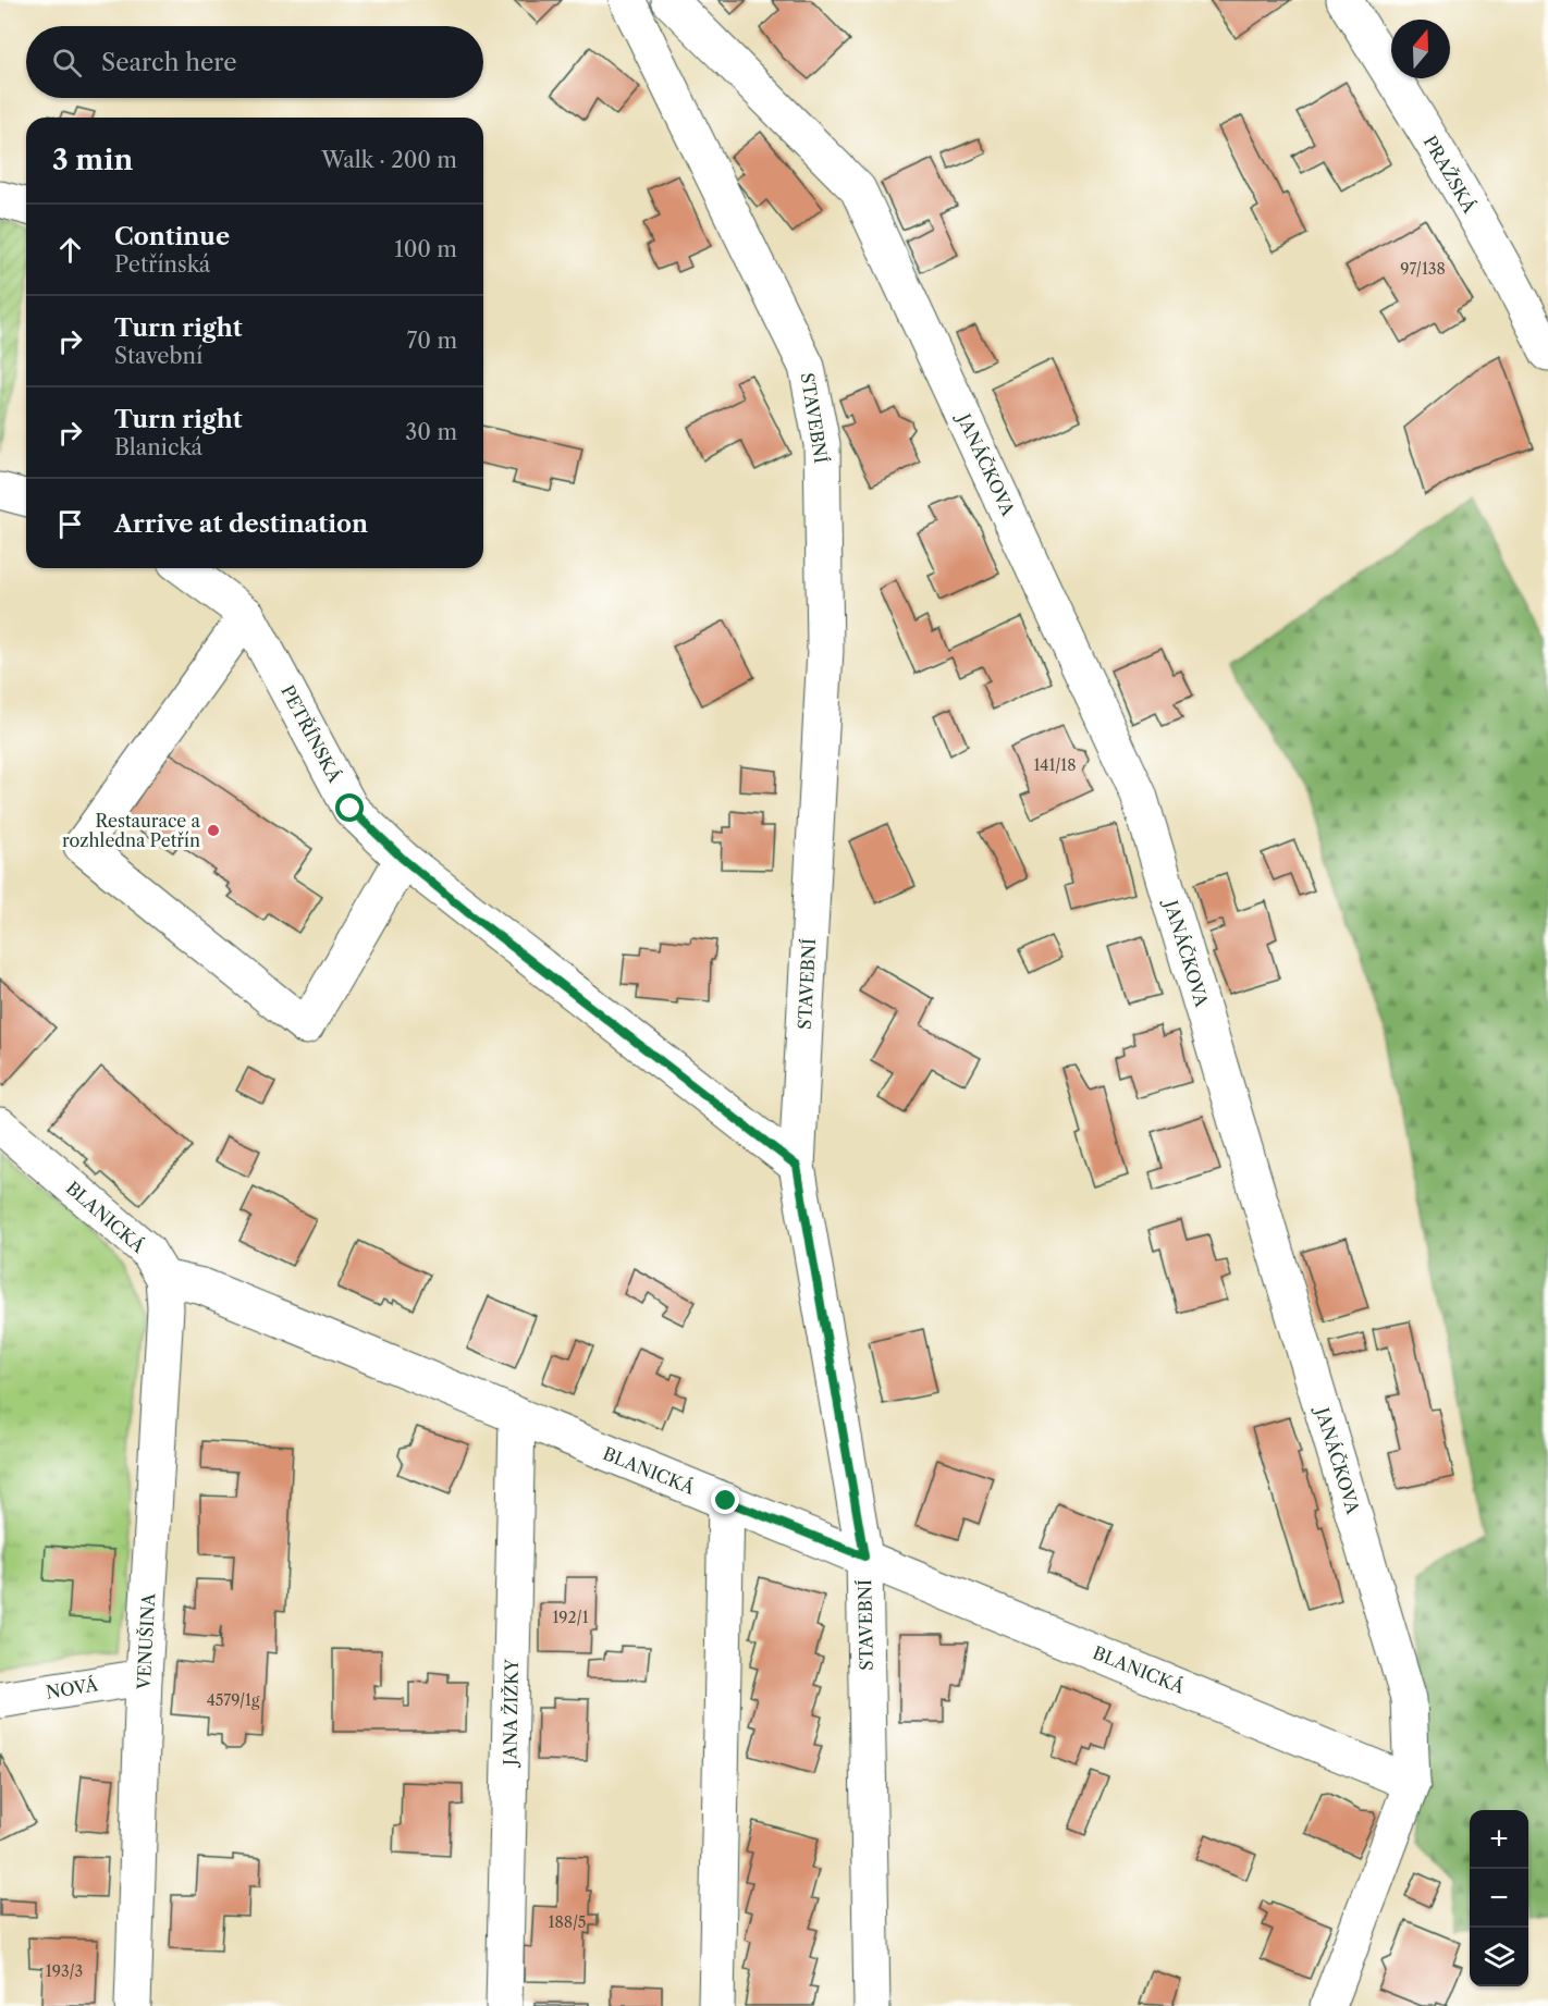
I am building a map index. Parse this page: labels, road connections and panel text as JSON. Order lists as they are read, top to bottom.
{
  "streets": {
    "street": [
      "PRAŽSKÁ",
      "STAVEBNÍ",
      "JANÁČKOVA",
      "PETŘÍNSKÁ",
      "BLANICKÁ",
      "VENUŠINA",
      "NOVÁ",
      "JANA ŽIŽKY"
    ]
  },
  "crossings": [
    ["STAVEBNÍ", "PETŘÍNSKÁ"],
    ["STAVEBNÍ", "BLANICKÁ"],
    ["JANÁČKOVA", "BLANICKÁ"],
    ["BLANICKÁ", "VENUŠINA"],
    ["BLANICKÁ", "JANA ŽIŽKY"],
    ["VENUŠINA", "NOVÁ"]
  ],
  "places": ["Restaurace a rozhledna Petřín"],
  "house_numbers": [
    "97/138",
    "141/18",
    "192/1",
    "4579/1g",
    "188/5",
    "193/3"
  ],
  "north": "top",
  "page": {
    "search": "Search here",
    "heading": ["3 min", "Walk · 200 m"],
    "list": [
      ["Continue", "Petřínská", "100 m"],
      ["Turn right", "Stavební", "70 m"],
      ["Turn right", "Blanická", "30 m"],
      "Arrive at destination"
    ],
    "map_buttons": ["+", "−"]
  }
}
